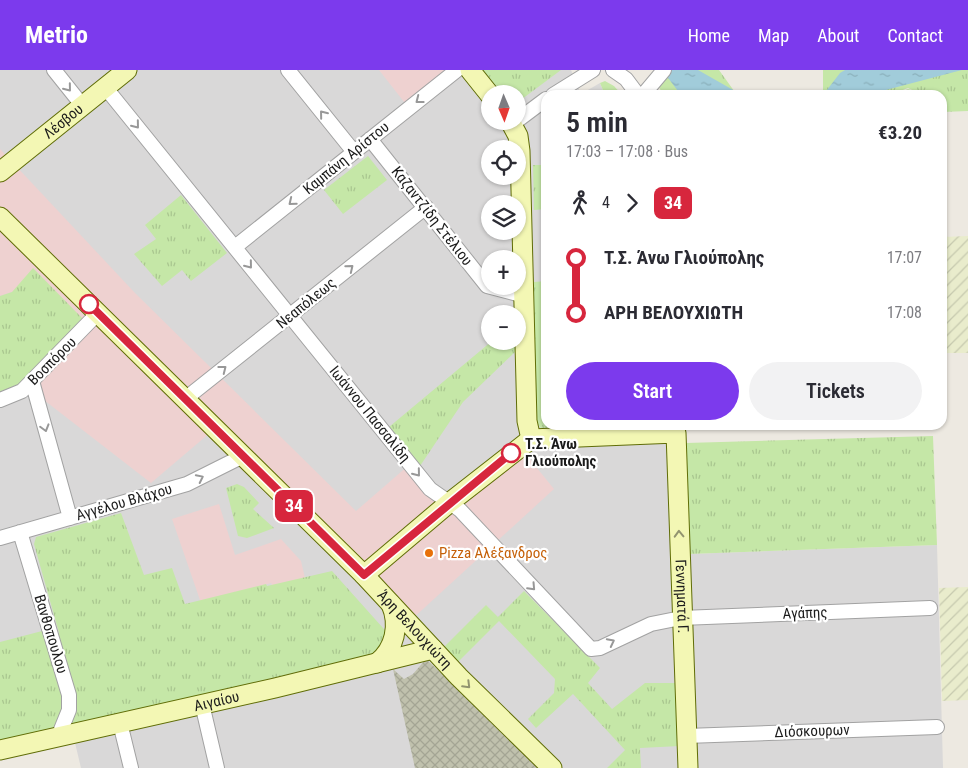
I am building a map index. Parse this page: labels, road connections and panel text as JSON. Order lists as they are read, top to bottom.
{
  "streets": {
    "street": [
      "Λέσβου",
      "Καμπάνη Αρίστου",
      "Καζαντζίδη Στέλιου",
      "Νεαπόλεως",
      "Βοσπόρου",
      "Ιωάννου Πασσαλίδη",
      "Αγγέλου Βλάχου",
      "Γεννηματά Γ.",
      "Αγάπης",
      "Άρη Βελουχιώτη",
      "Βανθοπουλου",
      "Αιγαίου",
      "Διόσκουρων"
    ]
  },
  "crossings": [
    ["Λέσβου", "Ιωάννου Πασσαλίδη"],
    ["Καμπάνη Αρίστου", "Καζαντζίδη Στέλιου"],
    ["Καμπάνη Αρίστου", "Ιωάννου Πασσαλίδη"],
    ["Καζαντζίδη Στέλιου", "Νεαπόλεως"],
    ["Νεαπόλεως", "Ιωάννου Πασσαλίδη"],
    ["Νεαπόλεως", "Άρη Βελουχιώτη"],
    ["Βοσπόρου", "Άρη Βελουχιώτη"],
    ["Ιωάννου Πασσαλίδη", "Γεννηματά Γ."],
    ["Ιωάννου Πασσαλίδη", "Αγάπης"],
    ["Αγγέλου Βλάχου", "Άρη Βελουχιώτη"],
    ["Αγγέλου Βλάχου", "Βανθοπουλου"],
    ["Γεννηματά Γ.", "Αγάπης"],
    ["Γεννηματά Γ.", "Διόσκουρων"],
    ["Άρη Βελουχιώτη", "Αιγαίου"],
    ["Βανθοπουλου", "Αιγαίου"]
  ],
  "one_way": [
    "Καμπάνη Αρίστου",
    "Νεαπόλεως",
    "Ιωάννου Πασσαλίδη",
    "Αγγέλου Βλάχου",
    "Γεννηματά Γ."
  ],
  "places": ["Τ.Σ. Άνω Γλιούπολης", "Pizza Αλέξανδρος"],
  "lines": ["bus line 34"],
  "north": "bottom",
  "page": {
    "header": "Metrio",
    "nav": [
      "Home",
      "Map",
      "About",
      "Contact"
    ],
    "on_map": "34",
    "map_buttons": ["+", "−"],
    "heading": ["5 min", "17:03 – 17:08 · Bus", "€3.20"],
    "legs": ["4", "34"],
    "list": [
      {
        "name": "Τ.Σ. Άνω Γλιούπολης",
        "value": "17:07"
      },
      {
        "name": "ΑΡΗ ΒΕΛΟΥΧΙΩΤΗ",
        "value": "17:08"
      }
    ],
    "buttons": ["Start", "Tickets"]
  }
}
